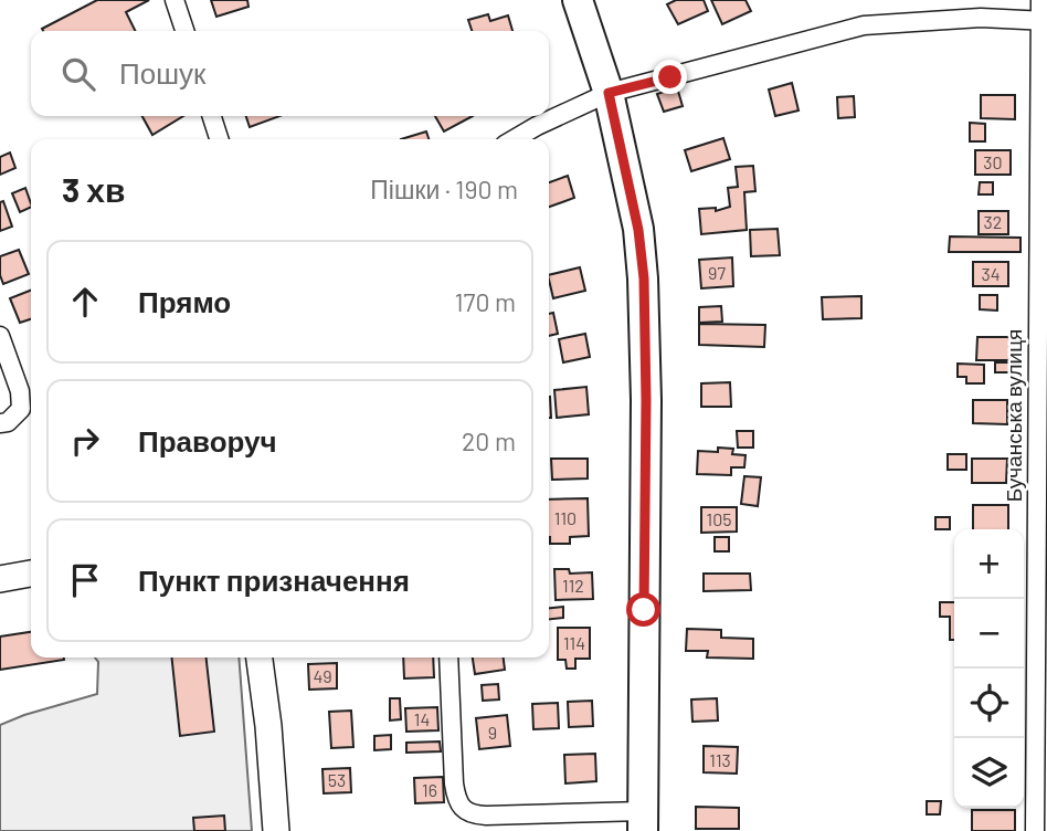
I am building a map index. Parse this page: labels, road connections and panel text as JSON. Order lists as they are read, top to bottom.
{
  "streets": {
    "street": ["Бучанська вулиця"]
  },
  "house_numbers": [
    "30",
    "32",
    "97",
    "34",
    "110",
    "105",
    "112",
    "114",
    "49",
    "14",
    "9",
    "113",
    "53",
    "16"
  ],
  "page": {
    "search": "Пошук",
    "heading": ["3 хв", "Пішки · 190 m"],
    "list": [
      ["Прямо", "170 m"],
      ["Праворуч", "20 m"],
      "Пункт призначення"
    ],
    "map_buttons": ["+", "−"]
  }
}
